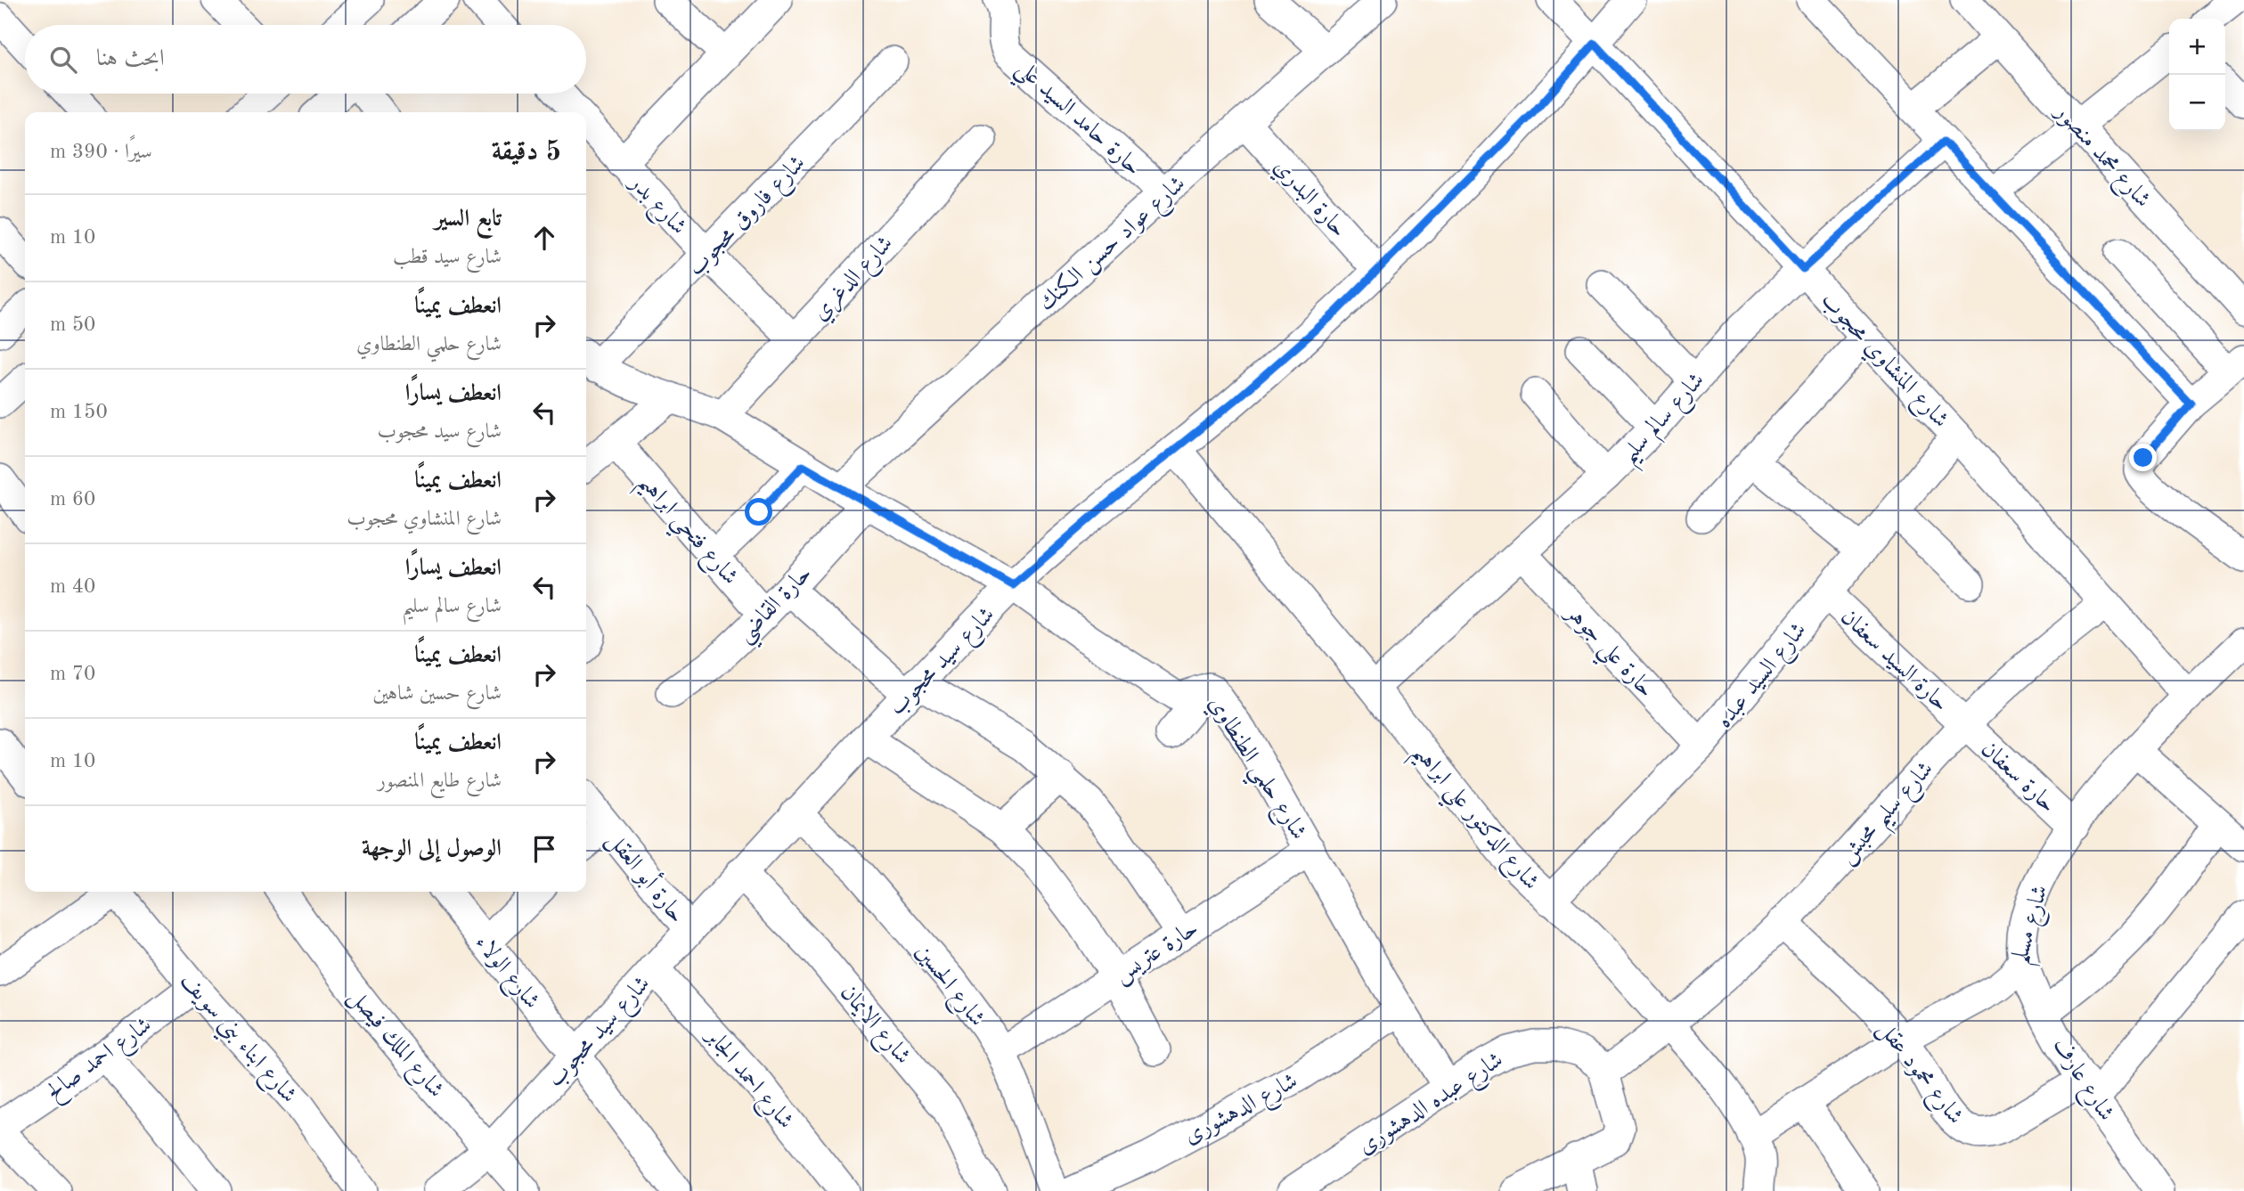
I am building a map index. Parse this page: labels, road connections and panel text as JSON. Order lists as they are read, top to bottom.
{
  "streets": {
    "street": [
      "حارة حامد السيد علي",
      "شارع محمد منصور",
      "حارة البدري",
      "شارع بدر",
      "شارع فاروق محجوب",
      "شارع عواد حسن الكنك",
      "شارع الدغري",
      "شارع المنشاوي محجوب",
      "شارع سالم سليم",
      "شارع فتحي ابراهيم",
      "حارة القاضي",
      "حارة علي جوهر",
      "حارة السيد سعفان",
      "شارع سيد محجوب",
      "شارع السيد عبده",
      "شارع حلمي الطنطاوي",
      "حارة سعفان",
      "شارع سليم محبش",
      "شارع الدكتور علي ابراهيم",
      "حارة أبو العقل",
      "شارع مسلم",
      "حارة عتريس",
      "شارع الولاء",
      "شارع الحسين",
      "شارع الايمان",
      "شارع ابناء بني سويف",
      "شارع الملك فيصل",
      "شارع احمد صالح",
      "شارع محمود عقل",
      "شارع احمد الجابر",
      "شارع عارف",
      "شارع عبده الدهشورى",
      "شارع الدهشورى"
    ]
  },
  "crossings": [
    ["حارة حامد السيد علي", "شارع عواد حسن الكنك"],
    ["حارة البدري", "شارع عواد حسن الكنك"],
    ["حارة البدري", "شارع سيد محجوب"],
    ["شارع بدر", "شارع فاروق محجوب"],
    ["شارع بدر", "شارع الدغري"],
    ["شارع فاروق محجوب", "شارع حلمي الطنطاوي"],
    ["شارع عواد حسن الكنك", "حارة القاضي"],
    ["شارع عواد حسن الكنك", "شارع حلمي الطنطاوي"],
    ["شارع الدغري", "شارع حلمي الطنطاوي"],
    ["شارع المنشاوي محجوب", "شارع سالم سليم"],
    ["شارع المنشاوي محجوب", "شارع سيد محجوب"],
    ["شارع المنشاوي محجوب", "شارع السيد عبده"],
    ["شارع المنشاوي محجوب", "شارع سليم محبش"],
    ["شارع المنشاوي محجوب", "شارع مسلم"],
    ["شارع سالم سليم", "حارة علي جوهر"],
    ["شارع سالم سليم", "شارع الدكتور علي ابراهيم"],
    ["شارع فتحي ابراهيم", "حارة القاضي"],
    ["حارة القاضي", "شارع حلمي الطنطاوي"],
    ["حارة علي جوهر", "شارع السيد عبده"],
    ["حارة السيد سعفان", "شارع السيد عبده"],
    ["حارة السيد سعفان", "حارة سعفان"],
    ["حارة السيد سعفان", "شارع سليم محبش"],
    ["شارع سيد محجوب", "شارع حلمي الطنطاوي"],
    ["شارع سيد محجوب", "شارع الدكتور علي ابراهيم"],
    ["شارع سيد محجوب", "حارة أبو العقل"],
    ["شارع سيد محجوب", "شارع الولاء"],
    ["شارع سيد محجوب", "شارع الحسين"],
    ["شارع سيد محجوب", "شارع الايمان"],
    ["شارع سيد محجوب", "شارع الملك فيصل"],
    ["شارع سيد محجوب", "شارع احمد الجابر"],
    ["شارع السيد عبده", "شارع الدكتور علي ابراهيم"],
    ["شارع حلمي الطنطاوي", "حارة عتريس"],
    ["شارع حلمي الطنطاوي", "شارع عبده الدهشورى"],
    ["شارع حلمي الطنطاوي", "شارع الدهشورى"],
    ["حارة سعفان", "شارع سليم محبش"],
    ["حارة سعفان", "شارع مسلم"],
    ["شارع سليم محبش", "شارع الدكتور علي ابراهيم"],
    ["شارع سليم محبش", "شارع محمود عقل"],
    ["شارع الدكتور علي ابراهيم", "شارع مسلم"],
    ["شارع مسلم", "شارع محمود عقل"],
    ["شارع مسلم", "شارع عارف"],
    ["حارة عتريس", "شارع الحسين"],
    ["شارع ابناء بني سويف", "شارع احمد صالح"],
    ["شارع محمود عقل", "شارع عارف"]
  ],
  "page": {
    "map_buttons": ["+", "−"],
    "search": "ابحث هنا",
    "heading": ["5 دقيقة", "سيرًا · 390 m"],
    "list": [
      ["تابع السير", "شارع سيد قطب", "10 m"],
      ["انعطف يمينًا", "شارع حلمي الطنطاوي", "50 m"],
      ["انعطف يسارًا", "شارع سيد محجوب", "150 m"],
      ["انعطف يمينًا", "شارع المنشاوي محجوب", "60 m"],
      ["انعطف يسارًا", "شارع سالم سليم", "40 m"],
      ["انعطف يمينًا", "شارع حسين شاهين", "70 m"],
      ["انعطف يمينًا", "شارع طايع المنصور", "10 m"],
      "الوصول إلى الوجهة"
    ]
  }
}
